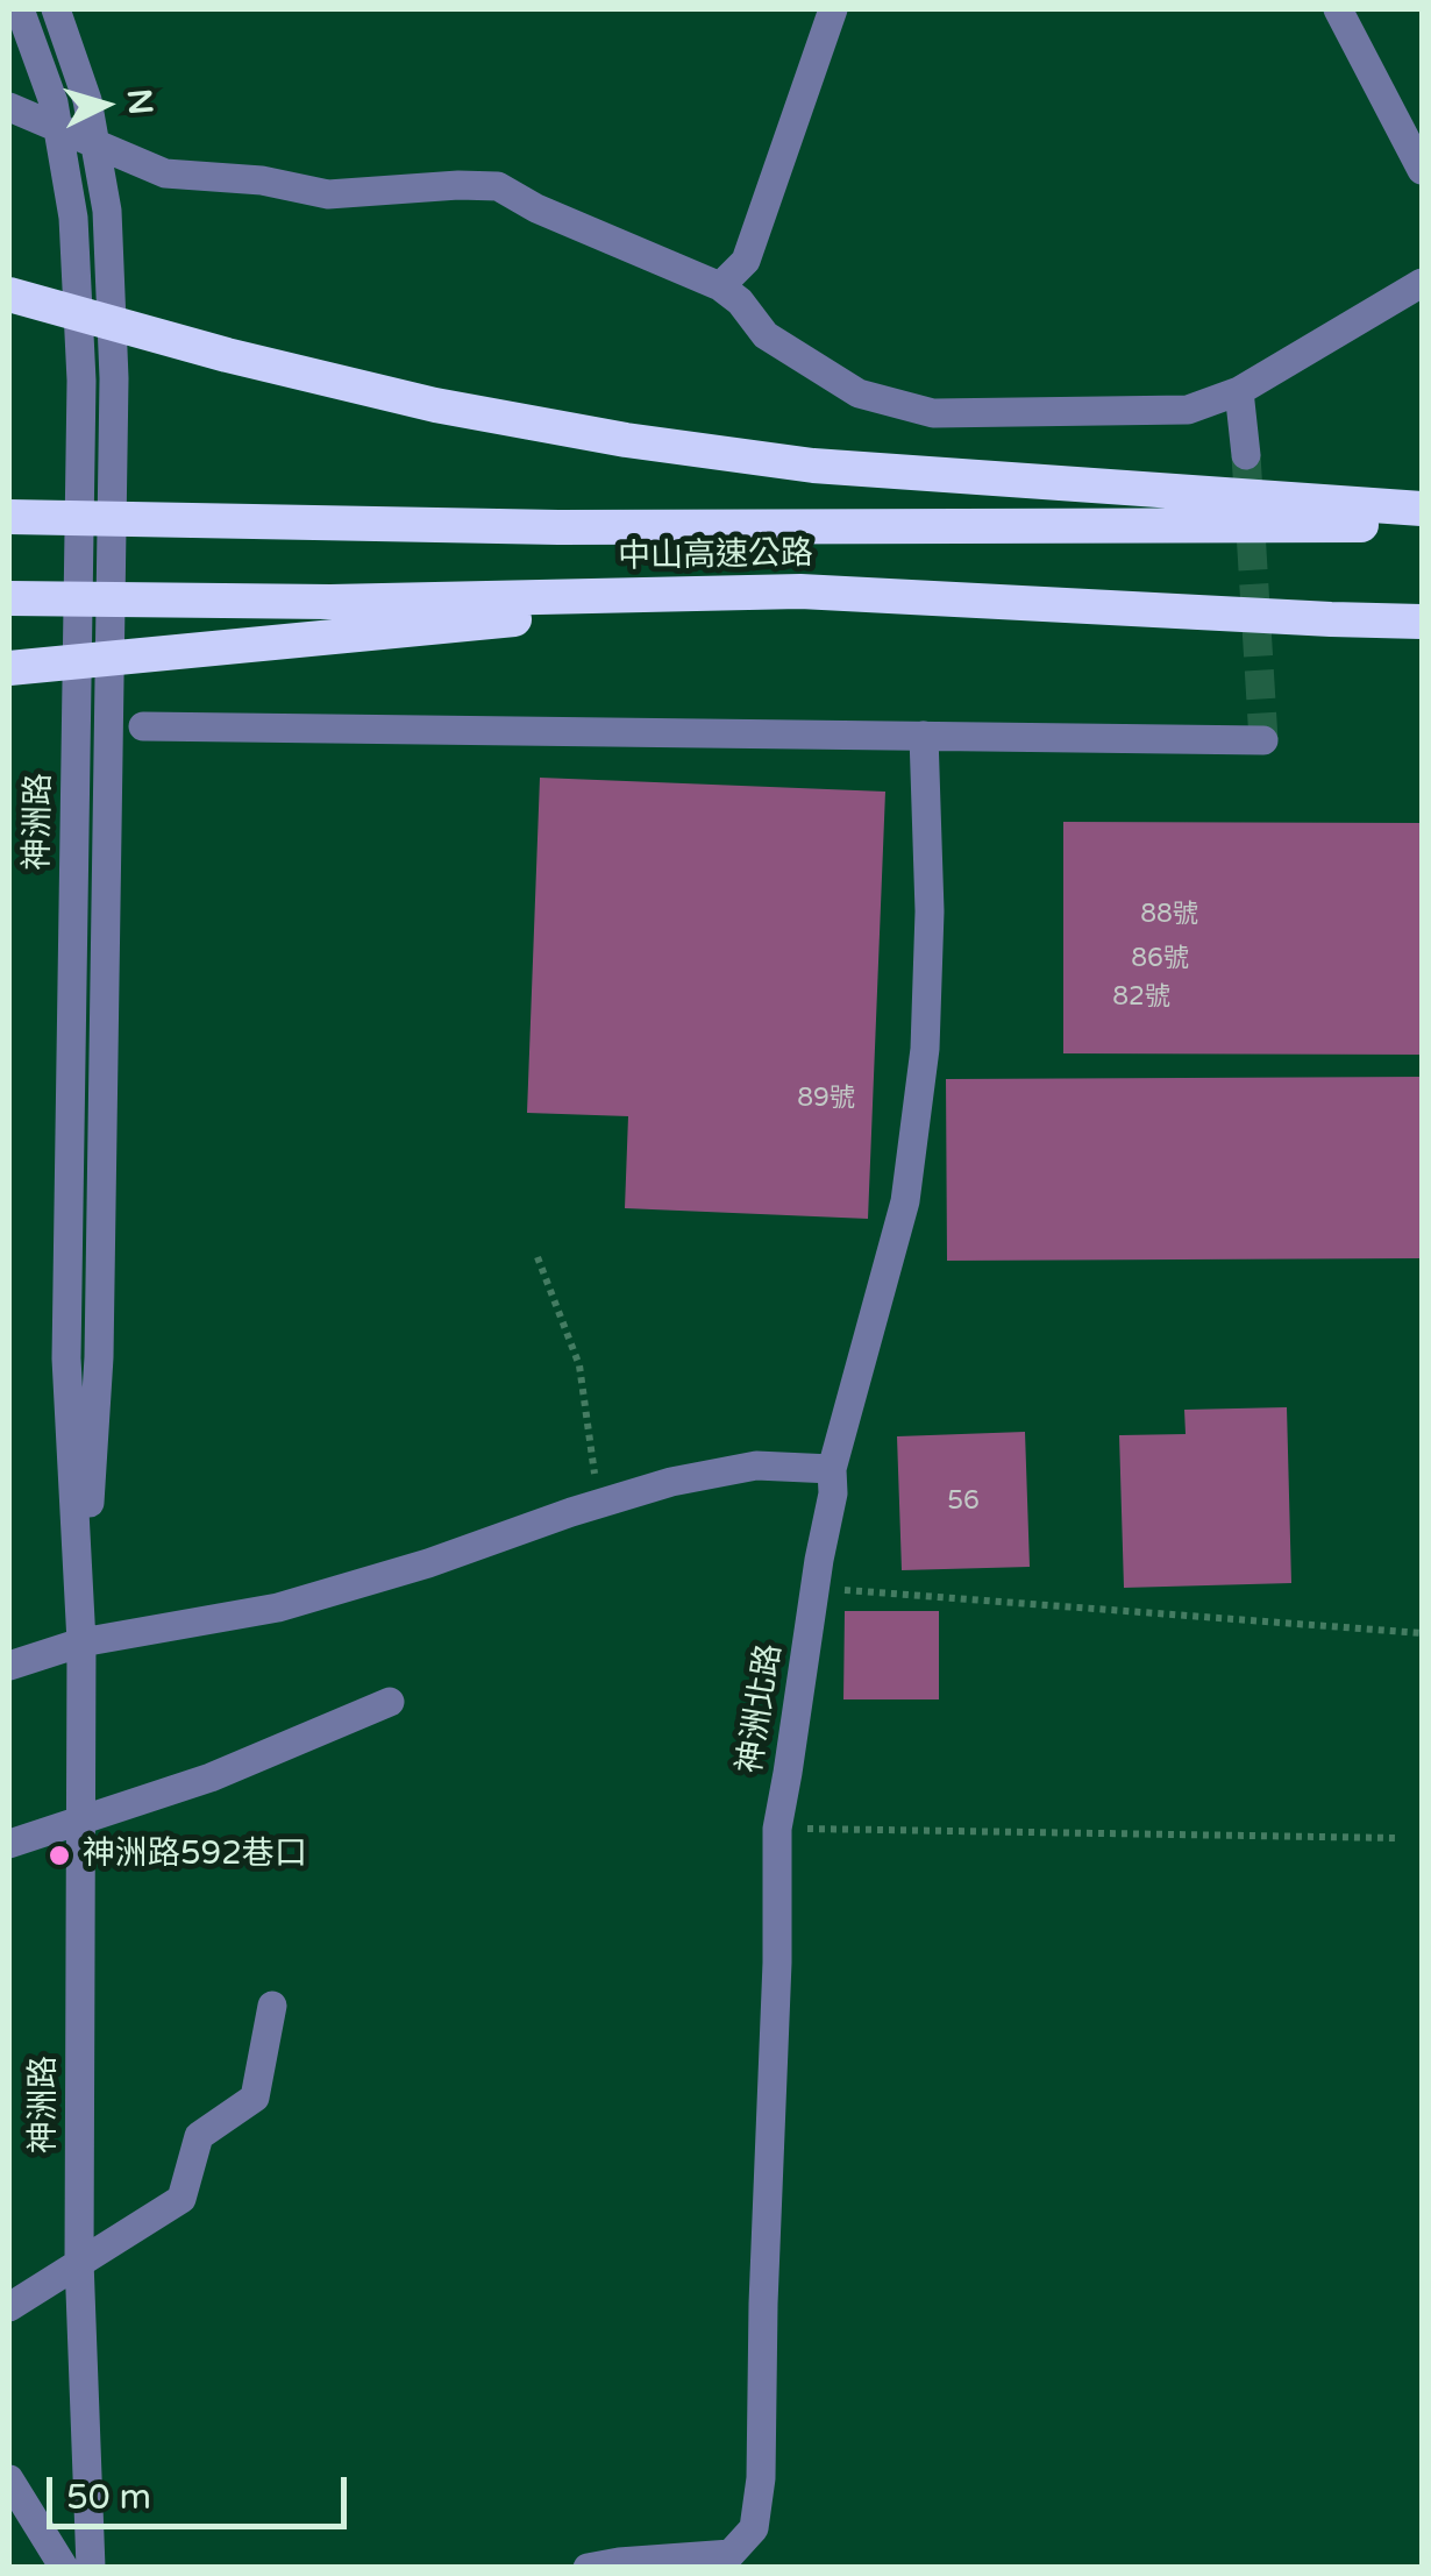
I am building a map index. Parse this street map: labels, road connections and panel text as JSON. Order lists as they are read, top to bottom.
{
  "streets": {
    "highway": ["中山高速公路"],
    "street": ["神洲路", "神洲北路"]
  },
  "places": ["神洲路592巷口"],
  "house_numbers": [
    "88號",
    "86號",
    "82號",
    "89號",
    "56"
  ],
  "scale_bar": "50 m",
  "north": "right"
}
